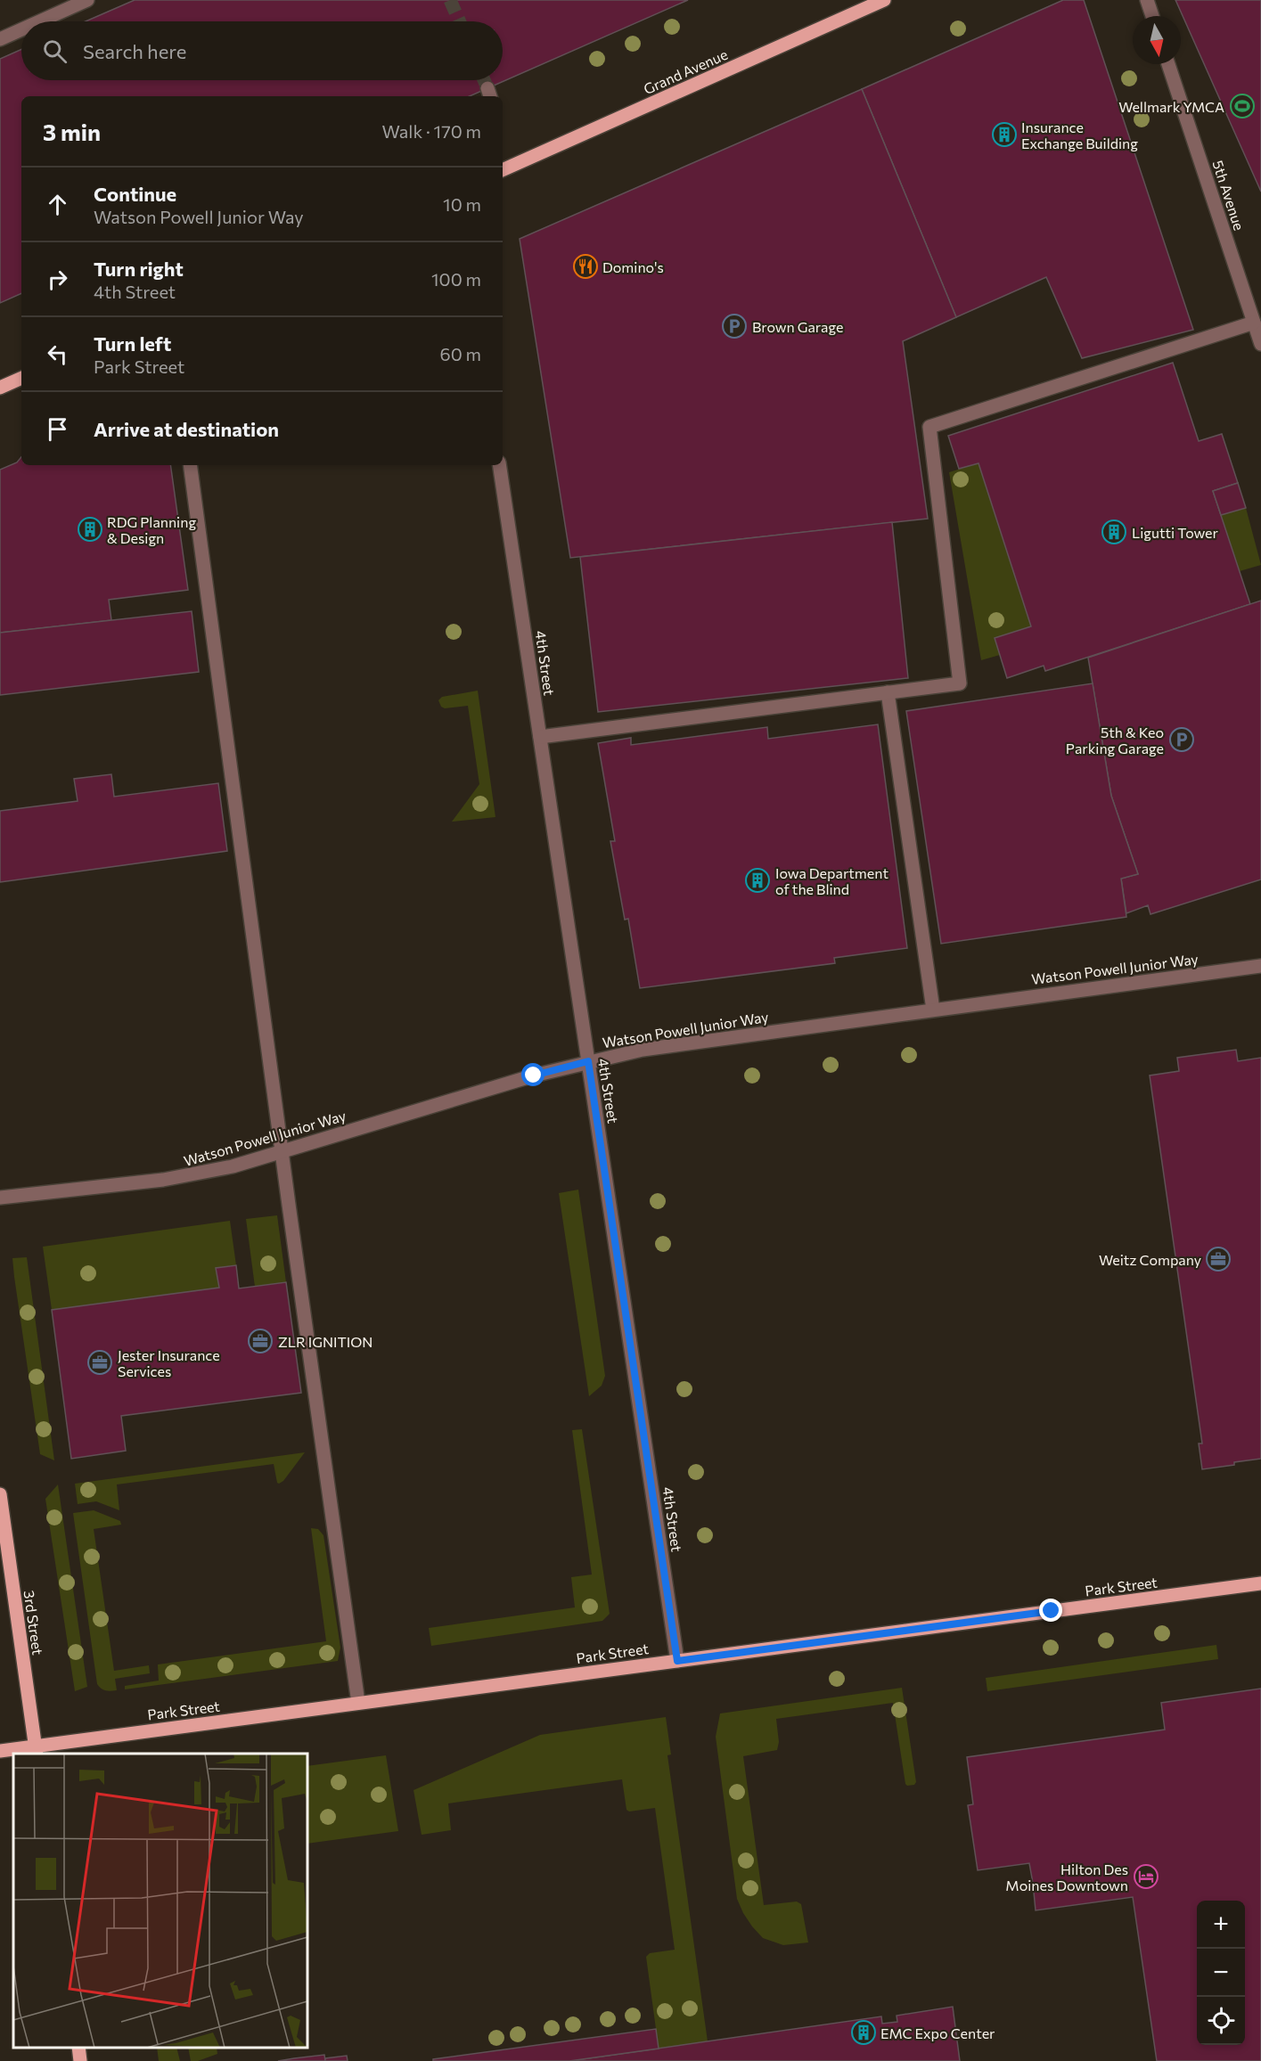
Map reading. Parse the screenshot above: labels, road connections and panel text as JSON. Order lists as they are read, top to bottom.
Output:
{
  "streets": {
    "main road": ["Grand Avenue", "Park Street", "3rd Street"],
    "street": ["5th Avenue", "4th Street", "Watson Powell Junior Way"]
  },
  "crossings": [
    ["4th Street", "Watson Powell Junior Way"],
    ["4th Street", "Park Street"],
    ["Park Street", "3rd Street"]
  ],
  "places": {
    "sports": ["Wellmark YMCA"],
    "building": [
      "Insurance Exchange Building",
      "RDG Planning & Design",
      "Ligutti Tower",
      "Iowa Department of the Blind",
      "EMC Expo Center"
    ],
    "restaurant": ["Domino's"],
    "parking": ["Brown Garage", "5th & Keo Parking Garage"],
    "office": ["Weitz Company", "ZLR IGNITION", "Jester Insurance Services"],
    "hotel": ["Hilton Des Moines Downtown"]
  },
  "north": "bottom",
  "page": {
    "search": "Search here",
    "heading": ["3 min", "Walk · 170 m"],
    "list": [
      ["Continue", "Watson Powell Junior Way", "10 m"],
      ["Turn right", "4th Street", "100 m"],
      ["Turn left", "Park Street", "60 m"],
      "Arrive at destination"
    ],
    "map_buttons": ["+", "−"]
  }
}
